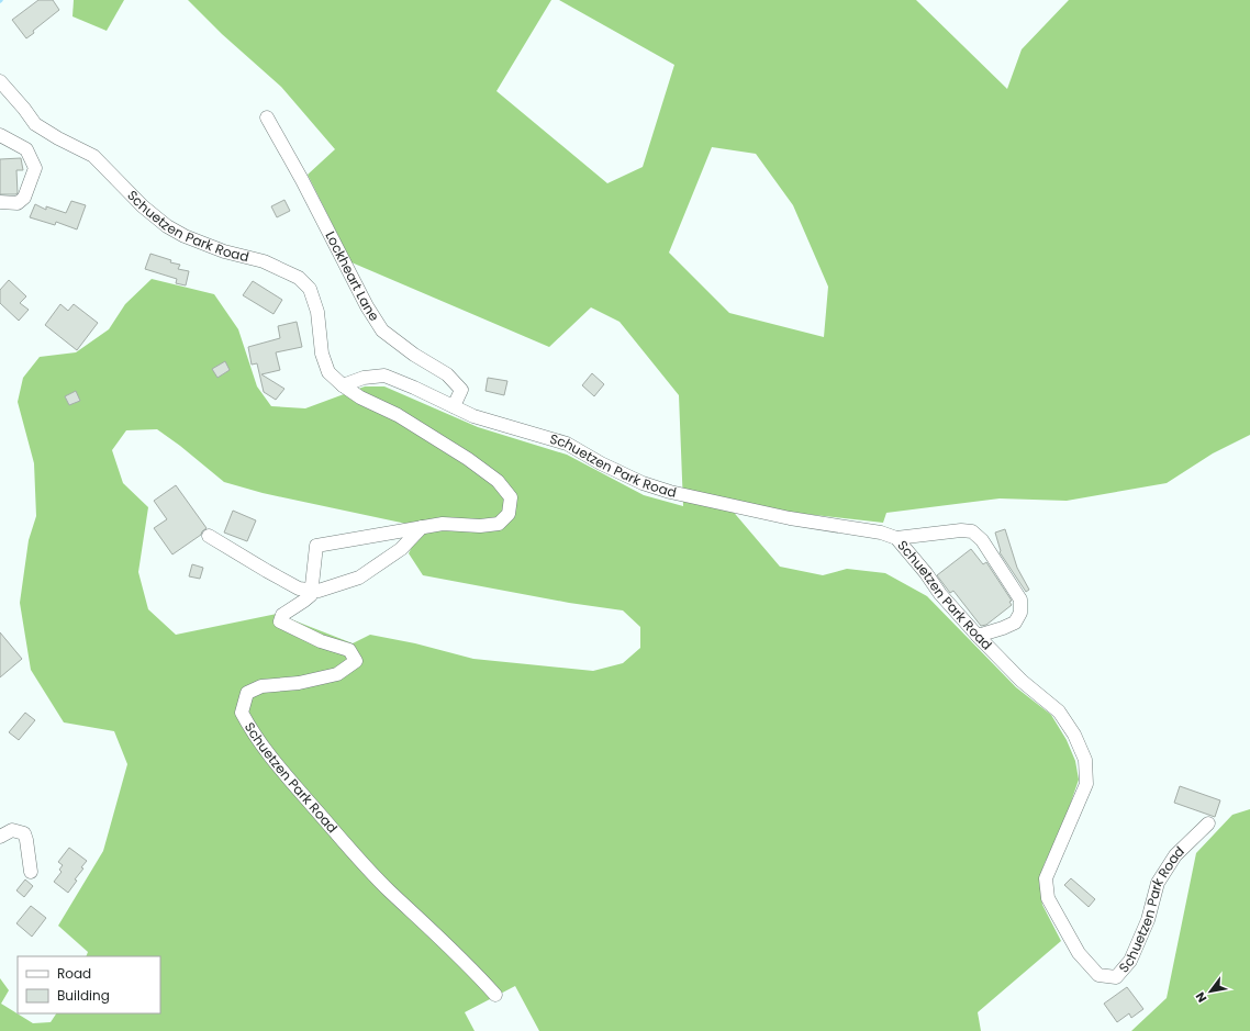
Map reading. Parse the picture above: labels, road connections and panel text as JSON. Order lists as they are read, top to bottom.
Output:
{
  "streets": {
    "street": ["Schuetzen Park Road", "Lockheart Lane"]
  },
  "crossings": [
    ["Schuetzen Park Road", "Lockheart Lane"]
  ],
  "legend": ["Road", "Building"],
  "north": "bottom left"
}
